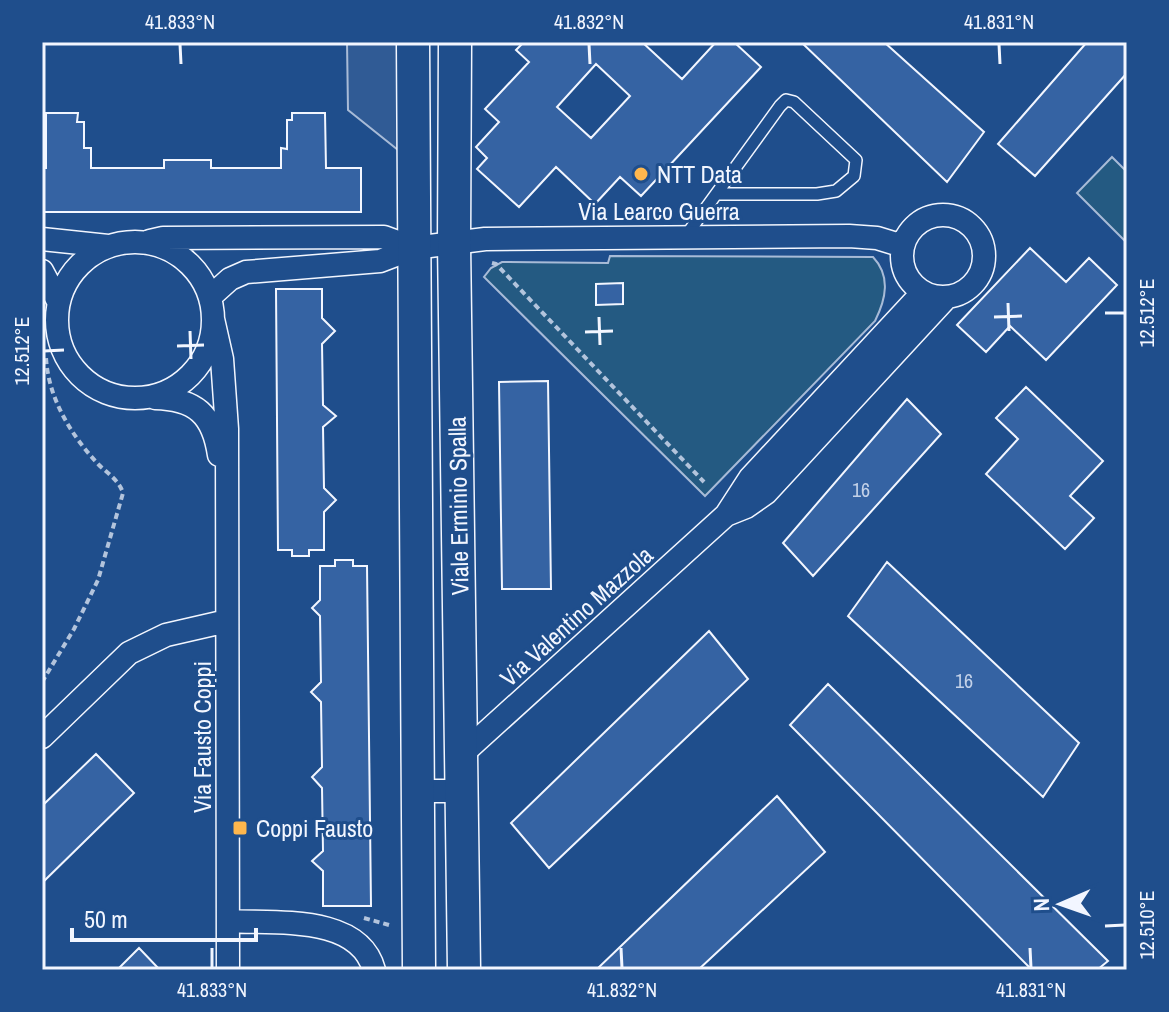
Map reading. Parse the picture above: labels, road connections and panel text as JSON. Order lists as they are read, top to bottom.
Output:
{
  "streets": {
    "main road": ["Viale Erminio Spalla"],
    "street": ["Via Learco Guerra", "Via Valentino Mazzola", "Via Fausto Coppi"]
  },
  "crossings": [
    ["Via Learco Guerra", "Viale Erminio Spalla"],
    ["Via Learco Guerra", "Via Valentino Mazzola"],
    ["Via Learco Guerra", "Via Fausto Coppi"],
    ["Viale Erminio Spalla", "Via Valentino Mazzola"]
  ],
  "places": {
    "other": ["NTT Data"],
    "transit": ["Coppi Fausto"]
  },
  "house_numbers": ["16", "16"],
  "scale_bar": "50 m",
  "north": "left",
  "coordinates": [
    "41.833°N",
    "41.832°N",
    "41.831°N",
    "12.512°E",
    "12.510°E"
  ]
}
